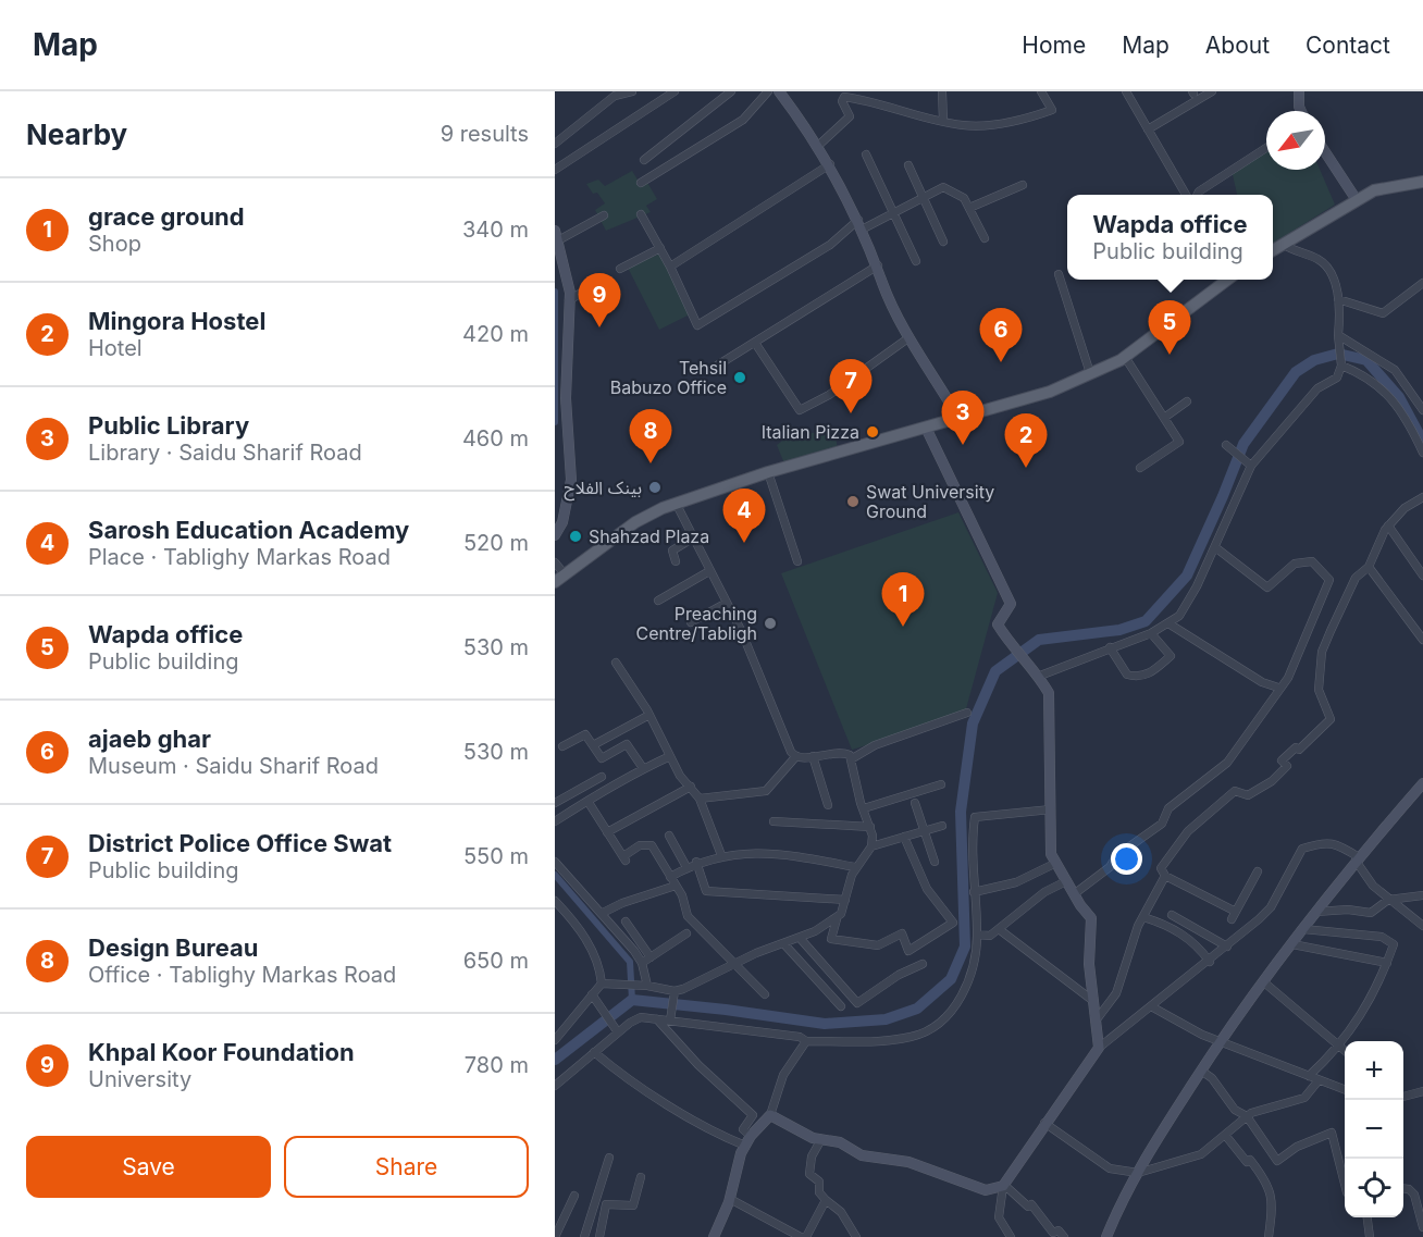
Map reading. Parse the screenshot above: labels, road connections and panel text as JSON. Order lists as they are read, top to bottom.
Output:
{
  "places": [
    "Tehsil Babuzo Office",
    "Italian Pizza",
    "بینک الفلاح",
    "Swat University Ground",
    "Shahzad Plaza",
    "Preaching Centre/Tabligh"
  ],
  "north": "bottom left",
  "page": {
    "header": "Map",
    "nav": [
      "Home",
      "Map",
      "About",
      "Contact"
    ],
    "heading": ["Nearby", "9 results"],
    "list": [
      {
        "mark": "1",
        "name": "grace ground",
        "note": "Shop",
        "value": "340 m"
      },
      {
        "mark": "2",
        "name": "Mingora Hostel",
        "note": "Hotel",
        "value": "420 m"
      },
      {
        "mark": "3",
        "name": "Public Library",
        "note": "Library · Saidu Sharif Road",
        "value": "460 m"
      },
      {
        "mark": "4",
        "name": "Sarosh Education Academy",
        "note": "Place · Tablighy Markas Road",
        "value": "520 m"
      },
      {
        "mark": "5",
        "name": "Wapda office",
        "note": "Public building",
        "value": "530 m"
      },
      {
        "mark": "6",
        "name": "ajaeb ghar",
        "note": "Museum · Saidu Sharif Road",
        "value": "530 m"
      },
      {
        "mark": "7",
        "name": "District Police Office Swat",
        "note": "Public building",
        "value": "550 m"
      },
      {
        "mark": "8",
        "name": "Design Bureau",
        "note": "Office · Tablighy Markas Road",
        "value": "650 m"
      },
      {
        "mark": "9",
        "name": "Khpal Koor Foundation",
        "note": "University",
        "value": "780 m"
      }
    ],
    "popup": ["Wapda office", "Public building"],
    "pins": [
      "9",
      "5",
      "6",
      "7",
      "3",
      "8",
      "2",
      "4",
      "1"
    ],
    "map_buttons": ["+", "−"],
    "buttons": ["Save", "Share"]
  }
}
